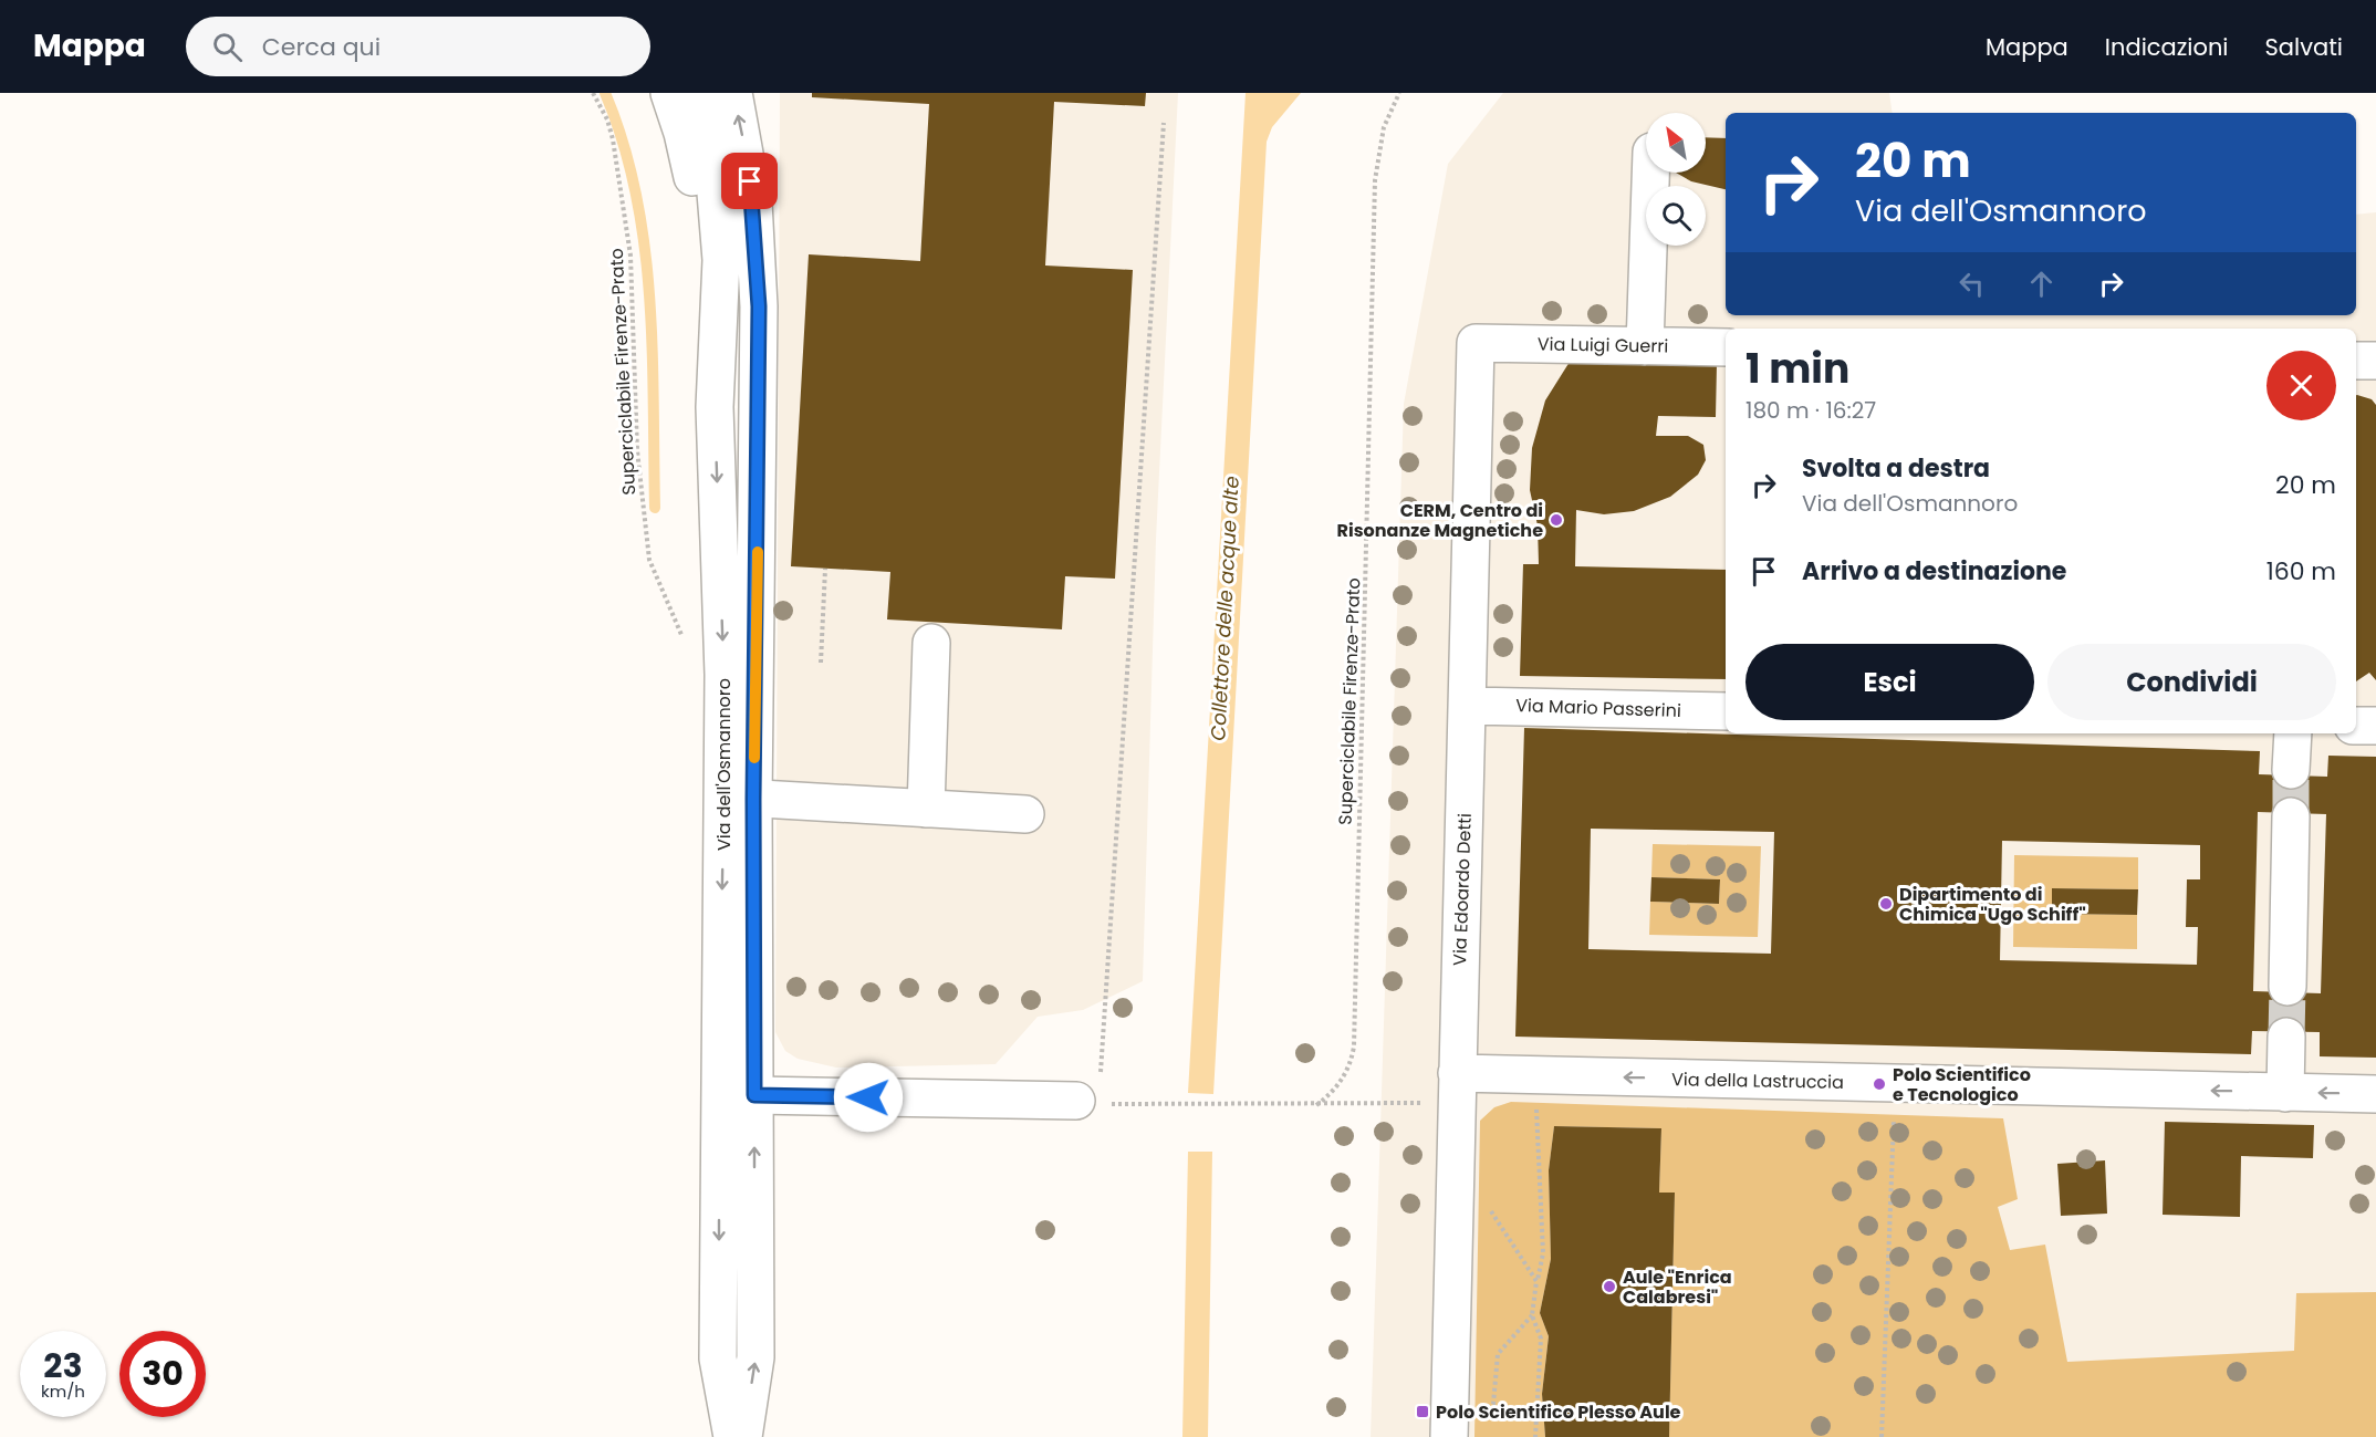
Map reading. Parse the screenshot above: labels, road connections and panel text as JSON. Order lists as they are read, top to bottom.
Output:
{
  "streets": {
    "street": [
      "Via Luigi Guerri",
      "Via Mario Passerini",
      "Via dell'Osmannoro",
      "Via Edoardo Detti",
      "Via della Lastruccia"
    ],
    "path": ["Superciclabile Firenze-Prato"]
  },
  "crossings": [
    ["Via Luigi Guerri", "Via Edoardo Detti"],
    ["Via Mario Passerini", "Via Edoardo Detti"],
    ["Via Edoardo Detti", "Via della Lastruccia"]
  ],
  "one_way": ["Via della Lastruccia"],
  "water": ["Collettore delle acque alte"],
  "places": {
    "other": [
      "CERM, Centro di Risonanze Magnetiche",
      "Dipartimento di Chimica \"Ugo Schiff\"",
      "Polo Scientifico e Tecnologico",
      "Aule \"Enrica Calabresi\""
    ],
    "transit": ["Polo Scientifico Plesso Aule"]
  },
  "north": "top left",
  "page": {
    "header": "Mappa",
    "search": "Cerca qui",
    "nav": ["Mappa", "Indicazioni", "Salvati"],
    "turn": ["20 m", "Via dell'Osmannoro"],
    "heading": ["1 min", "180 m · 16:27"],
    "list": [
      {
        "name": "Svolta a destra",
        "note": "Via dell'Osmannoro",
        "value": "20 m"
      },
      {
        "name": "Arrivo a destinazione",
        "value": "160 m"
      }
    ],
    "buttons": ["Esci", "Condividi"],
    "speed": "23 km/h",
    "limit": "30"
  }
}
